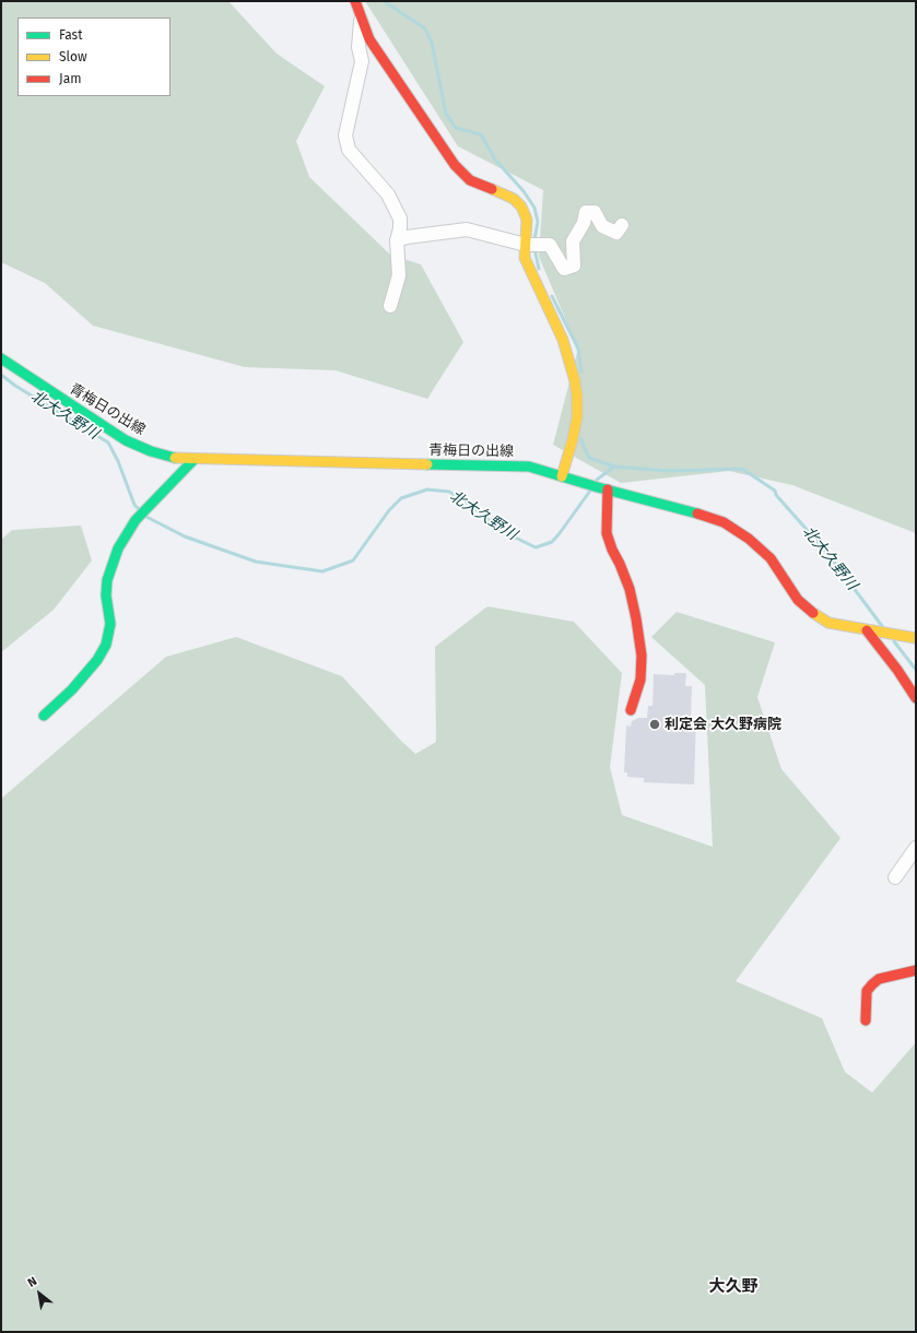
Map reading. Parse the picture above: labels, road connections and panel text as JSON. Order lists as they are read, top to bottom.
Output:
{
  "streets": {
    "street": ["青梅日の出線"]
  },
  "districts": ["大久野"],
  "water": ["北大久野川"],
  "places": ["利定会 大久野病院"],
  "legend": ["Fast", "Slow", "Jam"],
  "north": "top left"
}
